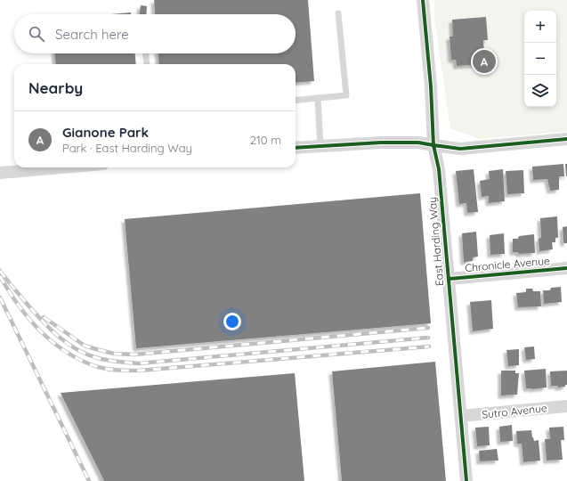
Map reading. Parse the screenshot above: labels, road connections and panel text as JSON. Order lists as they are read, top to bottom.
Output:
{
  "streets": {
    "street": ["East Harding Way", "Chronicle Avenue", "Sutro Avenue"]
  },
  "crossings": [
    ["East Harding Way", "Chronicle Avenue"],
    ["East Harding Way", "Sutro Avenue"]
  ],
  "page": {
    "map_buttons": ["+", "−"],
    "search": "Search here",
    "pins": "A",
    "heading": "Nearby",
    "list": [
      {
        "mark": "A",
        "name": "Gianone Park",
        "note": "Park · East Harding Way",
        "value": "210 m"
      }
    ]
  }
}
